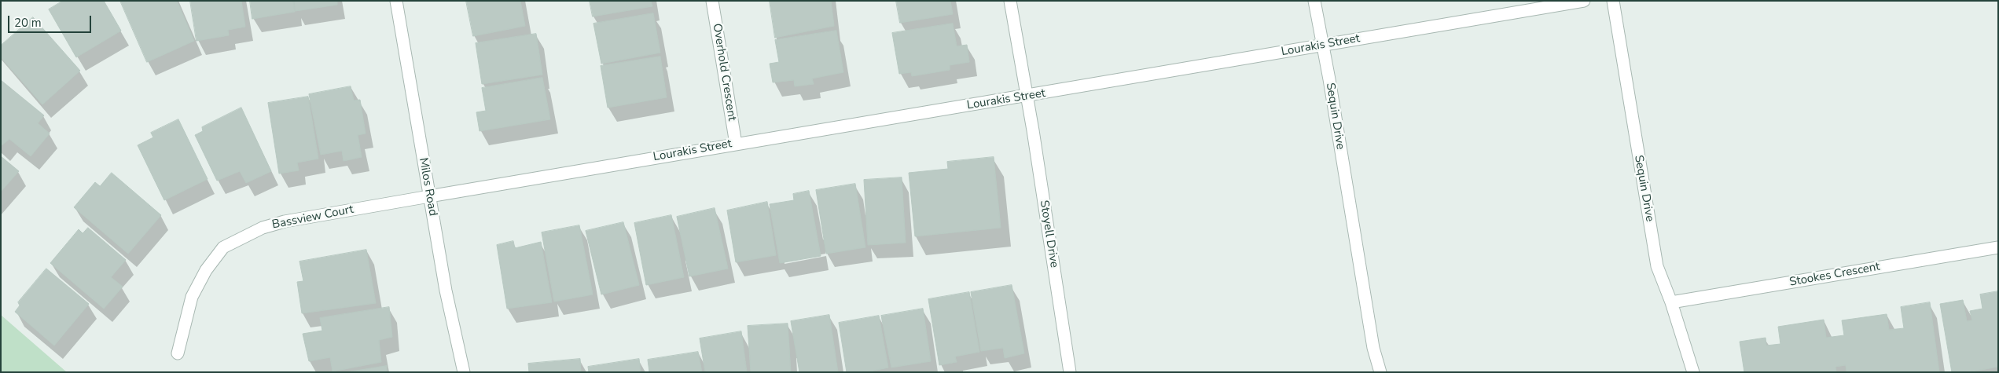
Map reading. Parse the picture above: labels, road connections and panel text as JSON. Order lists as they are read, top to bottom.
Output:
{
  "streets": {
    "street": [
      "Lourakis Street",
      "Overhold Crescent",
      "Sequin Drive",
      "Milos Road",
      "Bassview Court",
      "Stoyell Drive",
      "Stookes Crescent"
    ]
  },
  "crossings": [
    ["Lourakis Street", "Overhold Crescent"],
    ["Lourakis Street", "Sequin Drive"],
    ["Lourakis Street", "Milos Road"],
    ["Lourakis Street", "Bassview Court"],
    ["Lourakis Street", "Stoyell Drive"],
    ["Sequin Drive", "Stookes Crescent"],
    ["Milos Road", "Bassview Court"]
  ],
  "scale_bar": "20 m"
}
